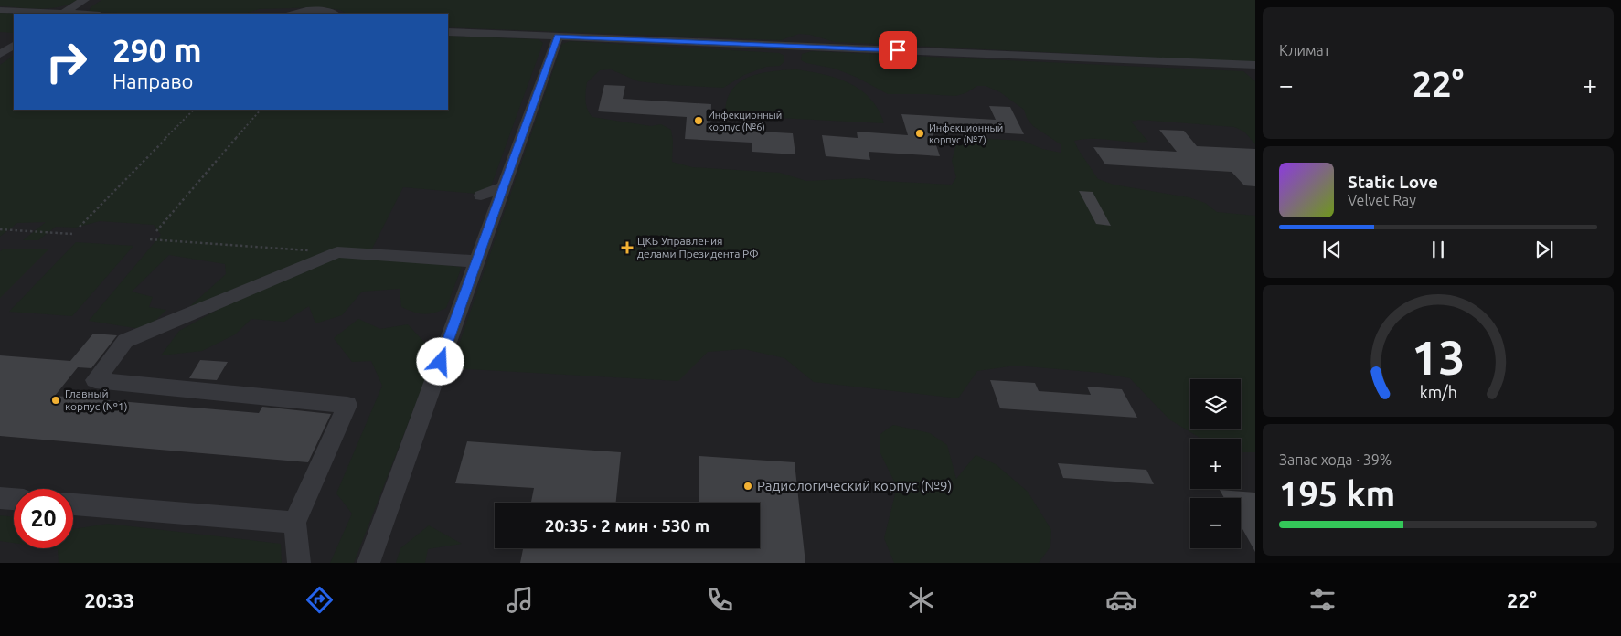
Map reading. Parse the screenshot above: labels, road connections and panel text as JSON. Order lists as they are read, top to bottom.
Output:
{
  "places": {
    "other": [
      "Инфекционный корпус (№6)",
      "Инфекционный корпус (№7)",
      "Главный корпус (№1)",
      "Радиологический корпус (№9)"
    ],
    "health": ["ЦКБ Управления делами Президента РФ"]
  },
  "page": {
    "tile": [
      "Климат",
      ["Запас хода · 39%", "195 km"]
    ],
    "turn": ["290 m", "Направо"],
    "heat": ["−", "22°", "+"],
    "song": ["Static Love", "Velvet Ray"],
    "map_buttons": ["+", "−"],
    "limit": "20",
    "trip": "20:35 · 2 мин · 530 m",
    "tabs": ["20:33", "22°"],
    "gauge": ["13", "km/h"]
  }
}
